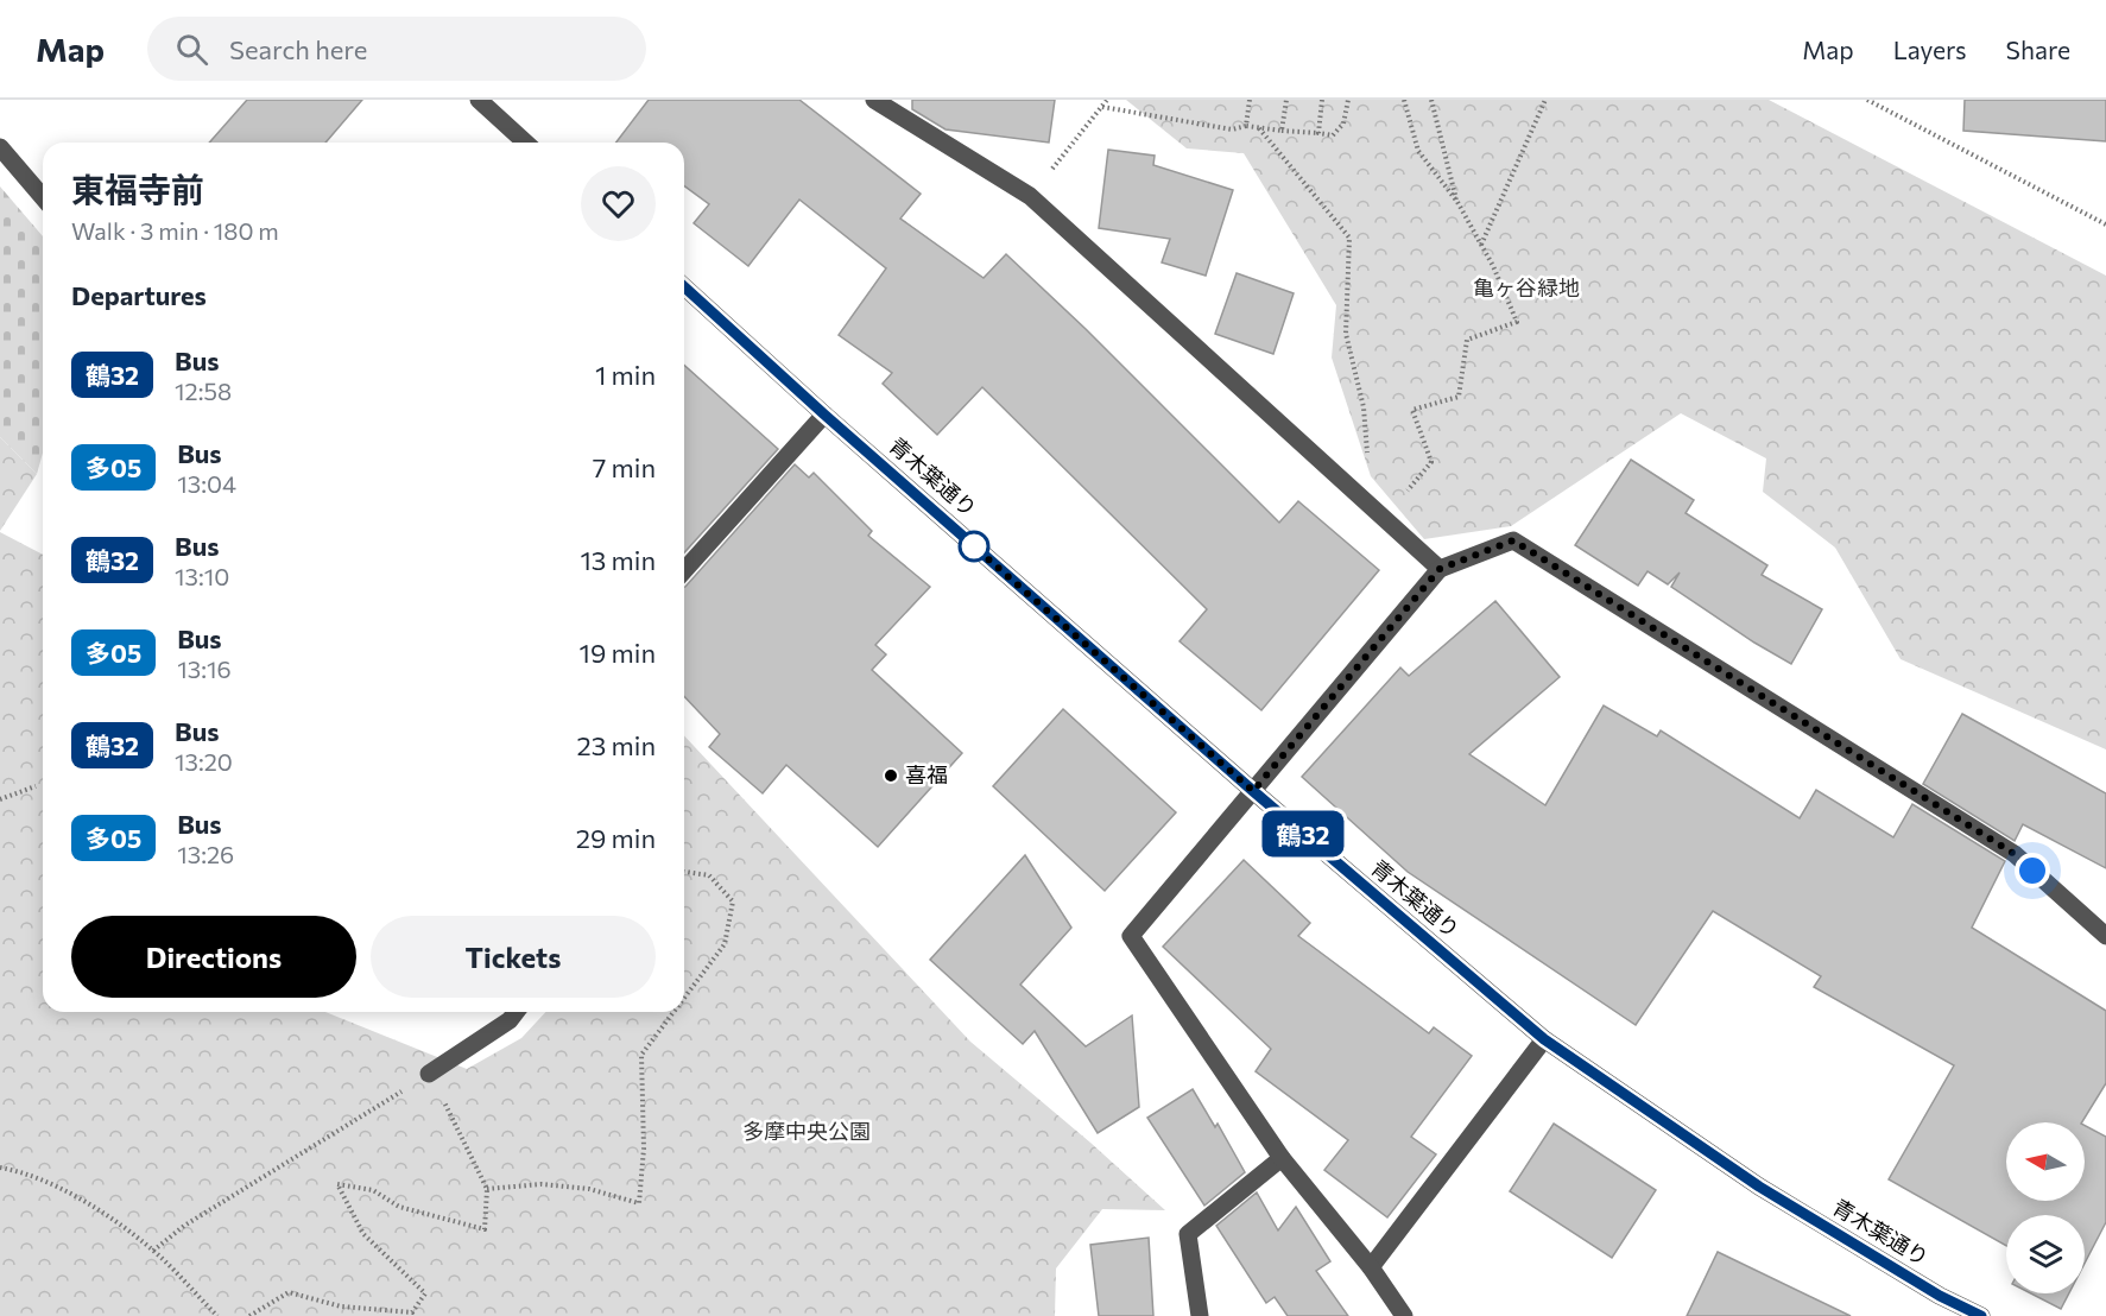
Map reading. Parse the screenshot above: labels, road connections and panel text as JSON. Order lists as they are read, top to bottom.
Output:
{
  "streets": {
    "street": ["青木葉通り"]
  },
  "parks": ["亀ヶ谷緑地", "多摩中央公園"],
  "places": ["喜福"],
  "lines": ["bus line 鶴32"],
  "north": "left",
  "page": {
    "header": "Map",
    "search": "Search here",
    "nav": ["Map", "Layers", "Share"],
    "on_map": "鶴32",
    "heading": [
      ["東福寺前", "Walk · 3 min · 180 m"],
      "Departures"
    ],
    "list": [
      {
        "mark": "鶴32",
        "name": "Bus",
        "note": "12:58",
        "value": "1 min"
      },
      {
        "mark": "多05",
        "name": "Bus",
        "note": "13:04",
        "value": "7 min"
      },
      {
        "mark": "鶴32",
        "name": "Bus",
        "note": "13:10",
        "value": "13 min"
      },
      {
        "mark": "多05",
        "name": "Bus",
        "note": "13:16",
        "value": "19 min"
      },
      {
        "mark": "鶴32",
        "name": "Bus",
        "note": "13:20",
        "value": "23 min"
      },
      {
        "mark": "多05",
        "name": "Bus",
        "note": "13:26",
        "value": "29 min"
      }
    ],
    "buttons": ["Directions", "Tickets"]
  }
}
